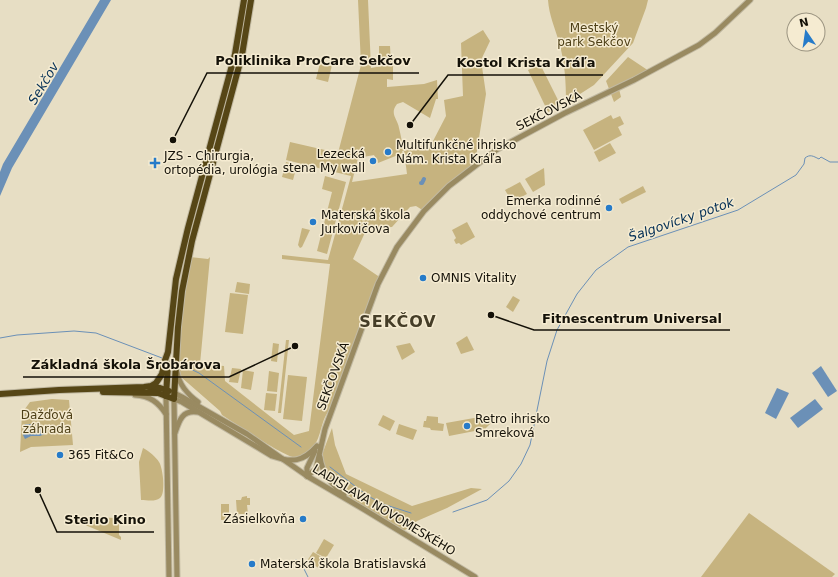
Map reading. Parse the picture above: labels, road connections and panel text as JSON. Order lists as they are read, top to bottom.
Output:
{
  "streets": {
    "street": ["SEKČOVSKÁ", "LADISLAVA NOVOMESKÉHO"]
  },
  "crossings": [
    ["SEKČOVSKÁ", "LADISLAVA NOVOMESKÉHO"]
  ],
  "districts": ["SEKČOV"],
  "water": ["Sekčov", "Šalgovícky potok"],
  "parks": ["Mestský park Sekčov", "Dažďová záhrada"],
  "places": {
    "other": [
      "Kostol Krista Kráľa",
      "Poliklinika ProCare Sekčov",
      "Multifunkčné ihrisko Nám. Krista Kráľa",
      "Lezecká stena My wall",
      "Emerka rodinné oddychové centrum",
      "Materská škola Jurkovičova",
      "OMNIS Vitality",
      "Fitnescentrum Universal",
      "Základná škola Šrobárova",
      "Retro ihrisko Smreková",
      "365 Fit&Co",
      "Sterio Kino",
      "Zásielkovňa",
      "Materská škola Bratislavská"
    ],
    "health": ["JZS - Chirurgia, ortopédia, urológia"]
  },
  "north": "top"
}
